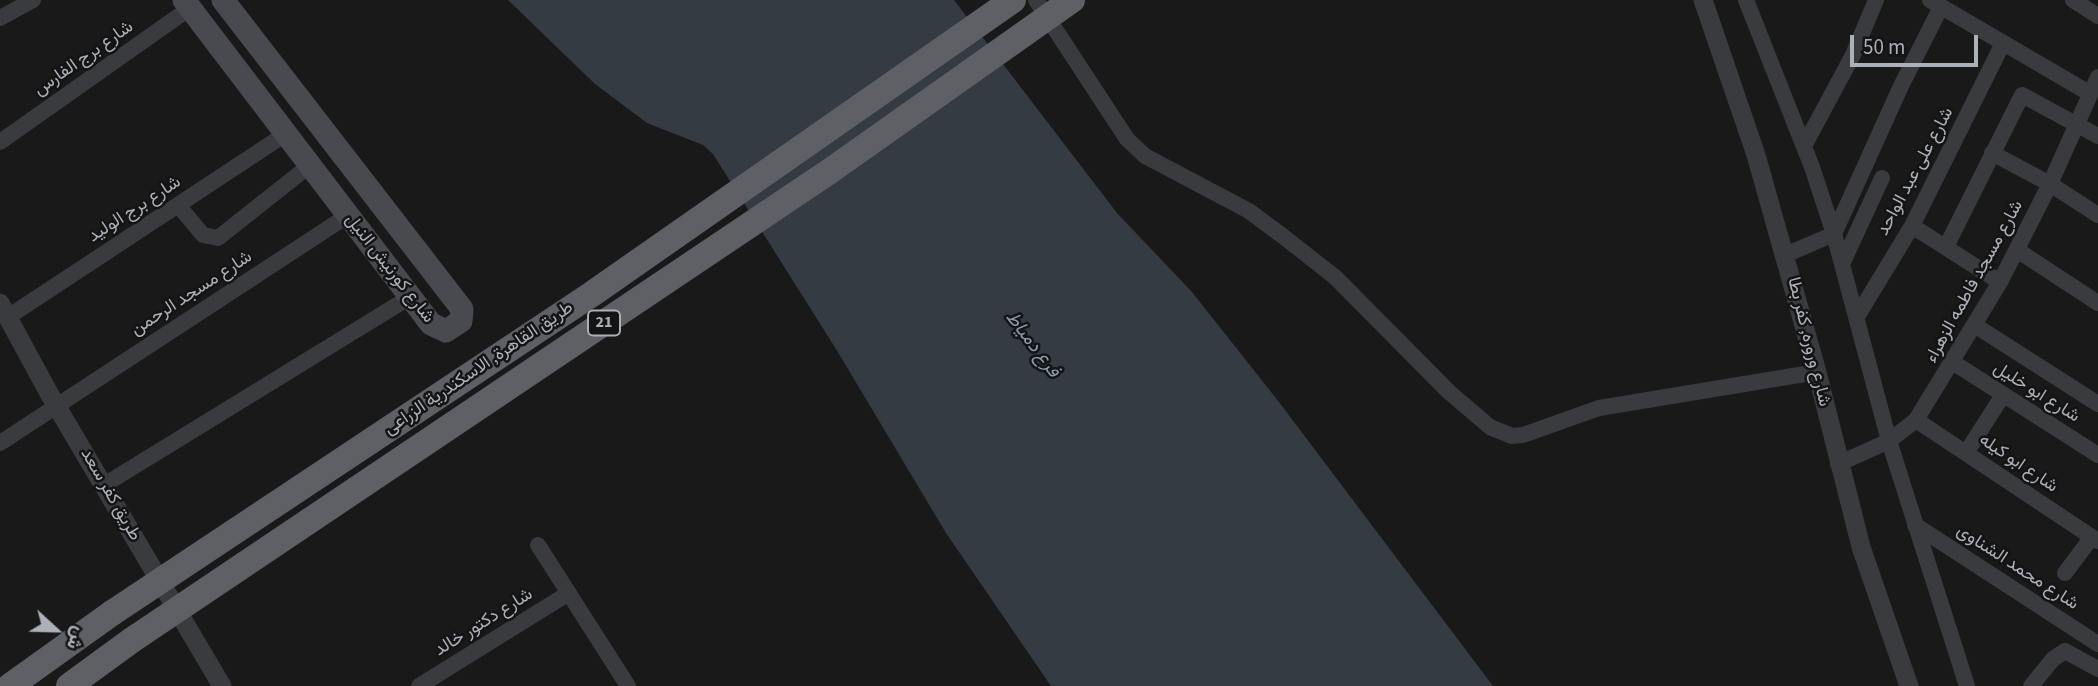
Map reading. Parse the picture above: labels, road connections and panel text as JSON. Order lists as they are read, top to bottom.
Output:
{
  "streets": {
    "highway": ["21", "طريق القاهرة, الاسكندرية الزراعى"],
    "main road": ["شارع كورنيش النيل"],
    "street": [
      "شارع برج الفارس",
      "شارع على عبد الواحد",
      "شارع برج الوليد",
      "شارع مسجد فاطمه الزهراء",
      "شارع مسجد الرحمن",
      "شارع وروره, كفر بطا",
      "شارع ابو خليل",
      "شارع ابو كيله",
      "طريق كفر سعد",
      "شارع محمد الشناوى",
      "شارع دكتور خالد"
    ]
  },
  "crossings": [
    ["شارع برج الفارس", "شارع كورنيش النيل"],
    ["شارع برج الوليد", "شارع كورنيش النيل"],
    ["شارع برج الوليد", "طريق كفر سعد"],
    ["شارع كورنيش النيل", "شارع مسجد الرحمن"],
    ["شارع مسجد فاطمه الزهراء", "شارع وروره, كفر بطا"],
    ["شارع مسجد فاطمه الزهراء", "شارع ابو خليل"],
    ["شارع مسجد فاطمه الزهراء", "شارع ابو كيله"],
    ["شارع مسجد الرحمن", "طريق كفر سعد"]
  ],
  "water": ["فرع دمياط"],
  "scale_bar": "50 m",
  "north": "right"
}
